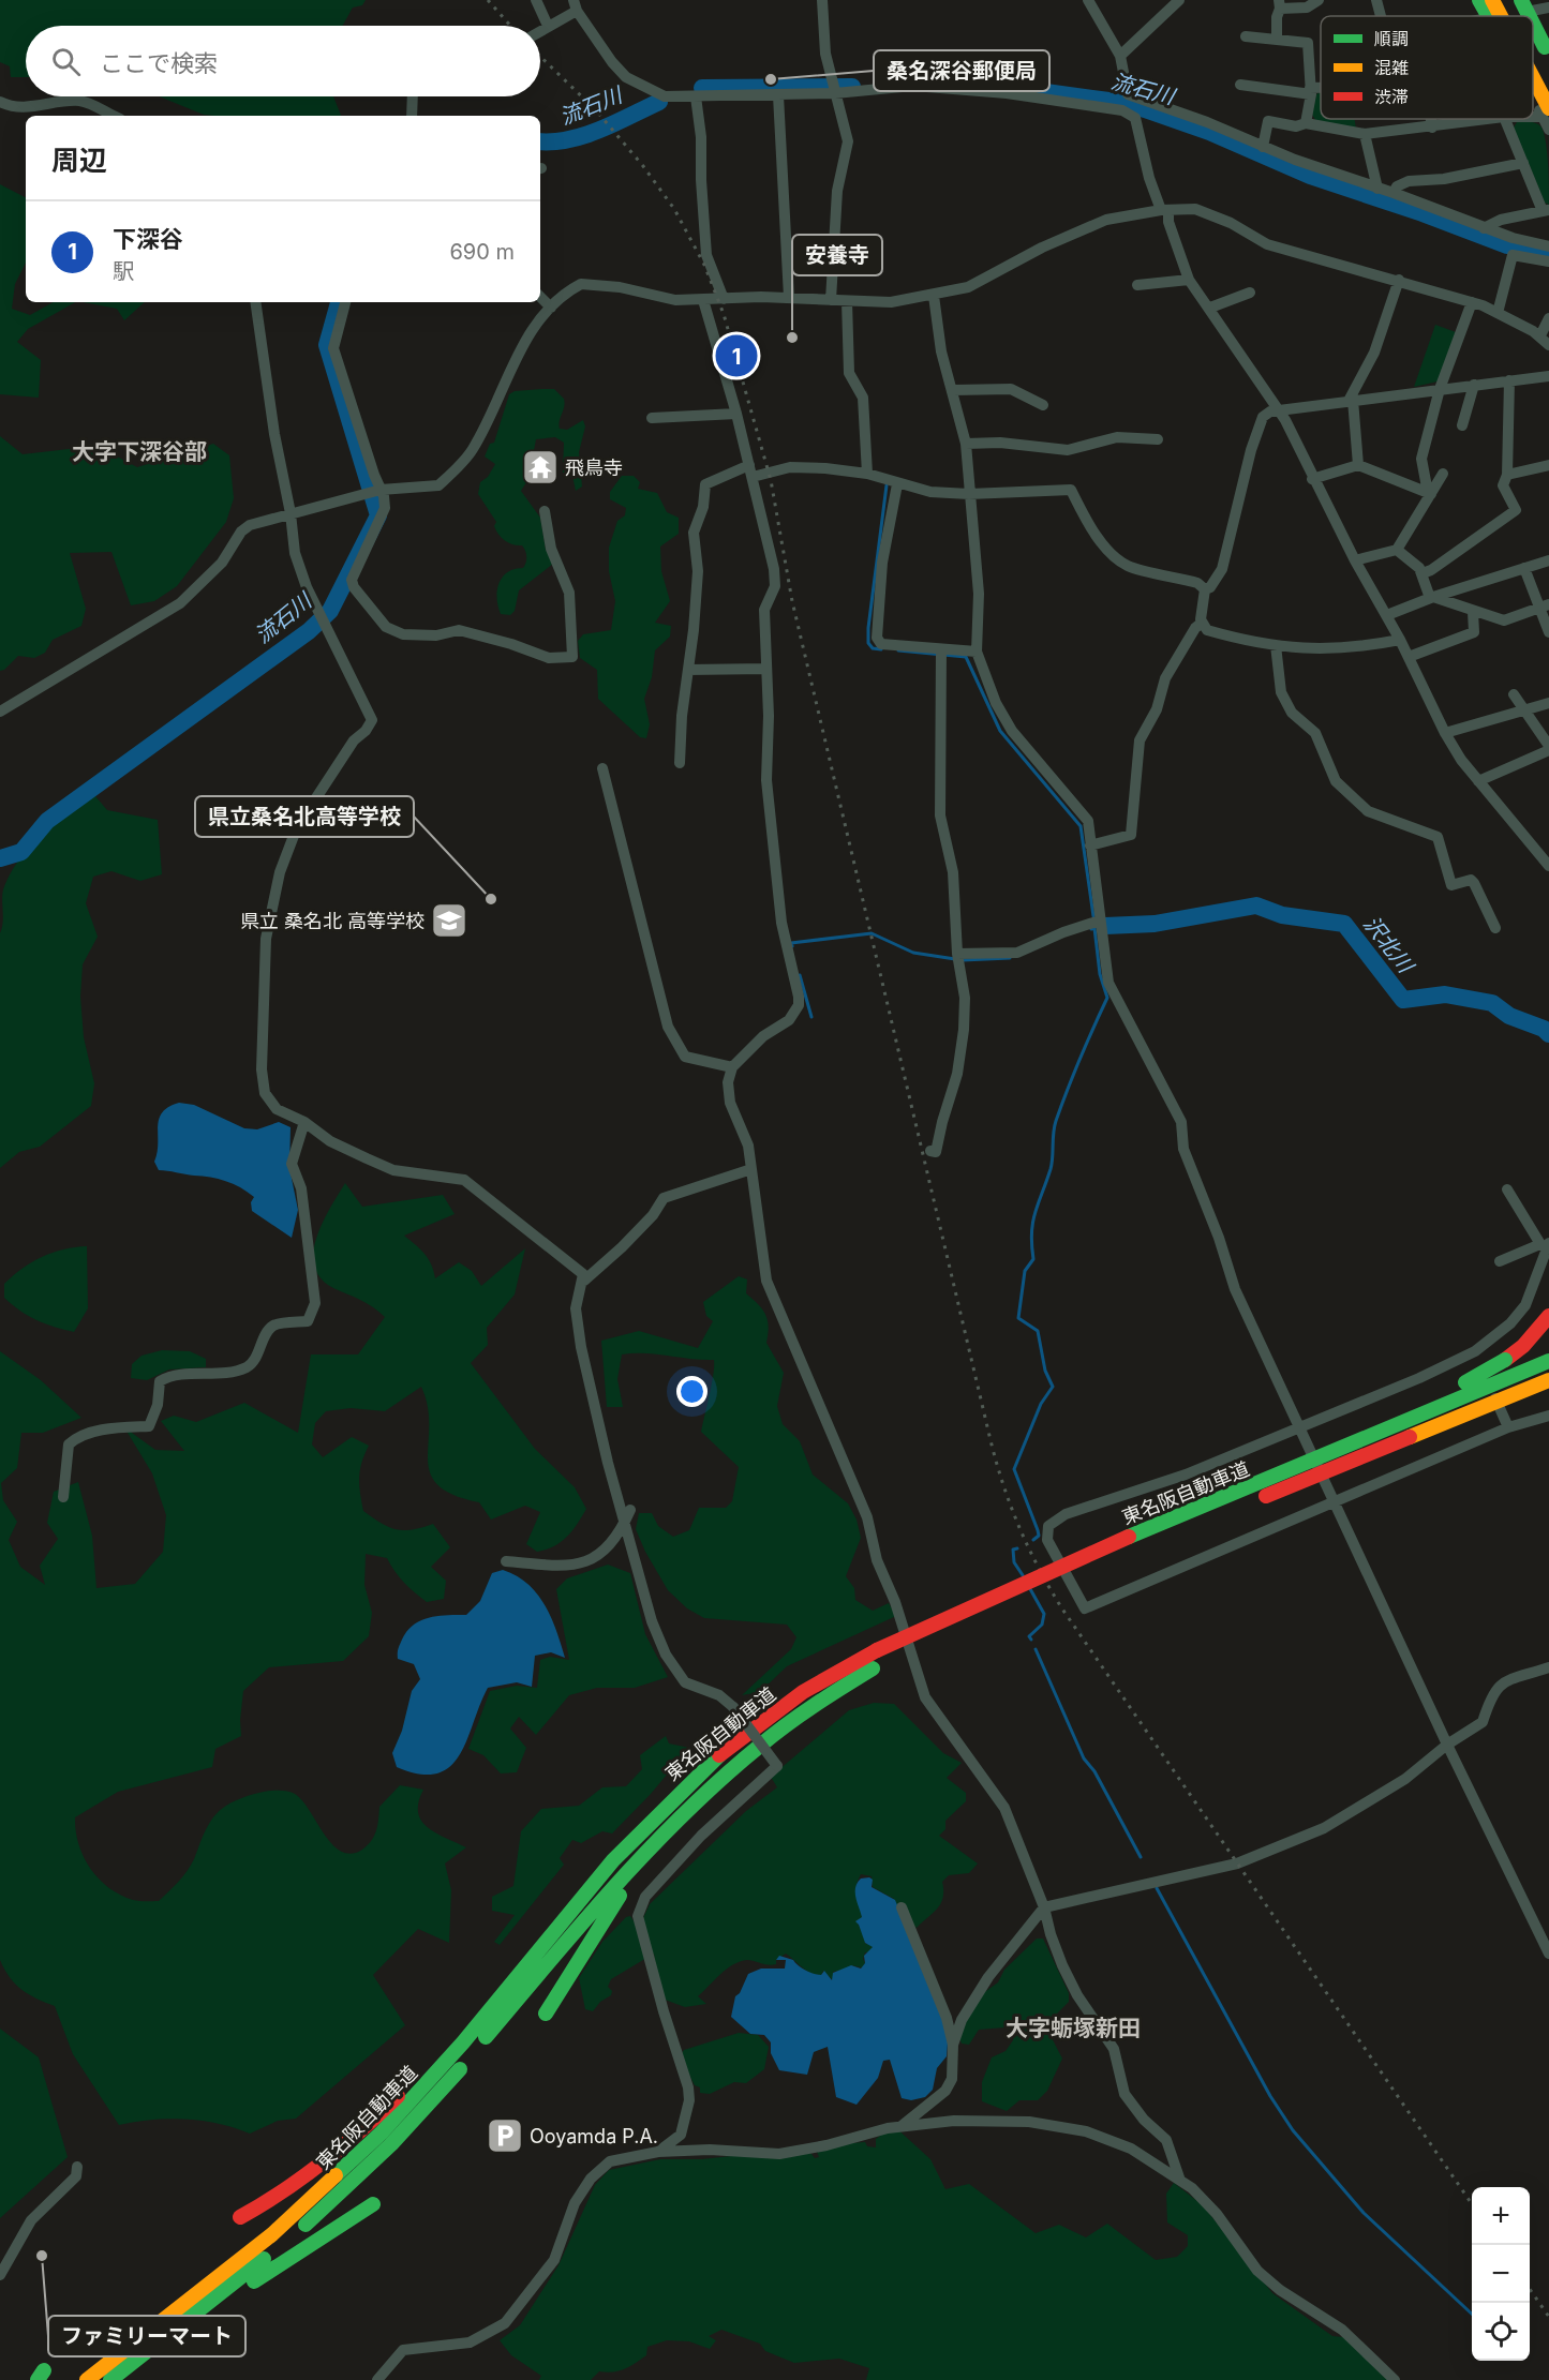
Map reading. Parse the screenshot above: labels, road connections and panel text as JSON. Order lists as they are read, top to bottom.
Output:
{
  "streets": {
    "main road": ["東名阪自動車道"]
  },
  "districts": ["大字下深谷部", "大字蛎塚新田"],
  "water": ["流石川", "沢北川"],
  "places": {
    "other": [
      "桑名深谷郵便局",
      "安養寺",
      "県立桑名北高等学校",
      "ファミリーマート"
    ],
    "temple": ["飛鳥寺"],
    "school or university": ["県立 桑名北 高等学校"],
    "parking": ["Ooyamda P.A."]
  },
  "legend": ["順調", "混雑", "渋滞"],
  "page": {
    "search": "ここで検索",
    "heading": "周辺",
    "list": [
      {
        "mark": "1",
        "name": "下深谷",
        "note": "駅",
        "value": "690 m"
      }
    ],
    "pins": "1",
    "map_buttons": ["+", "−"]
  }
}
